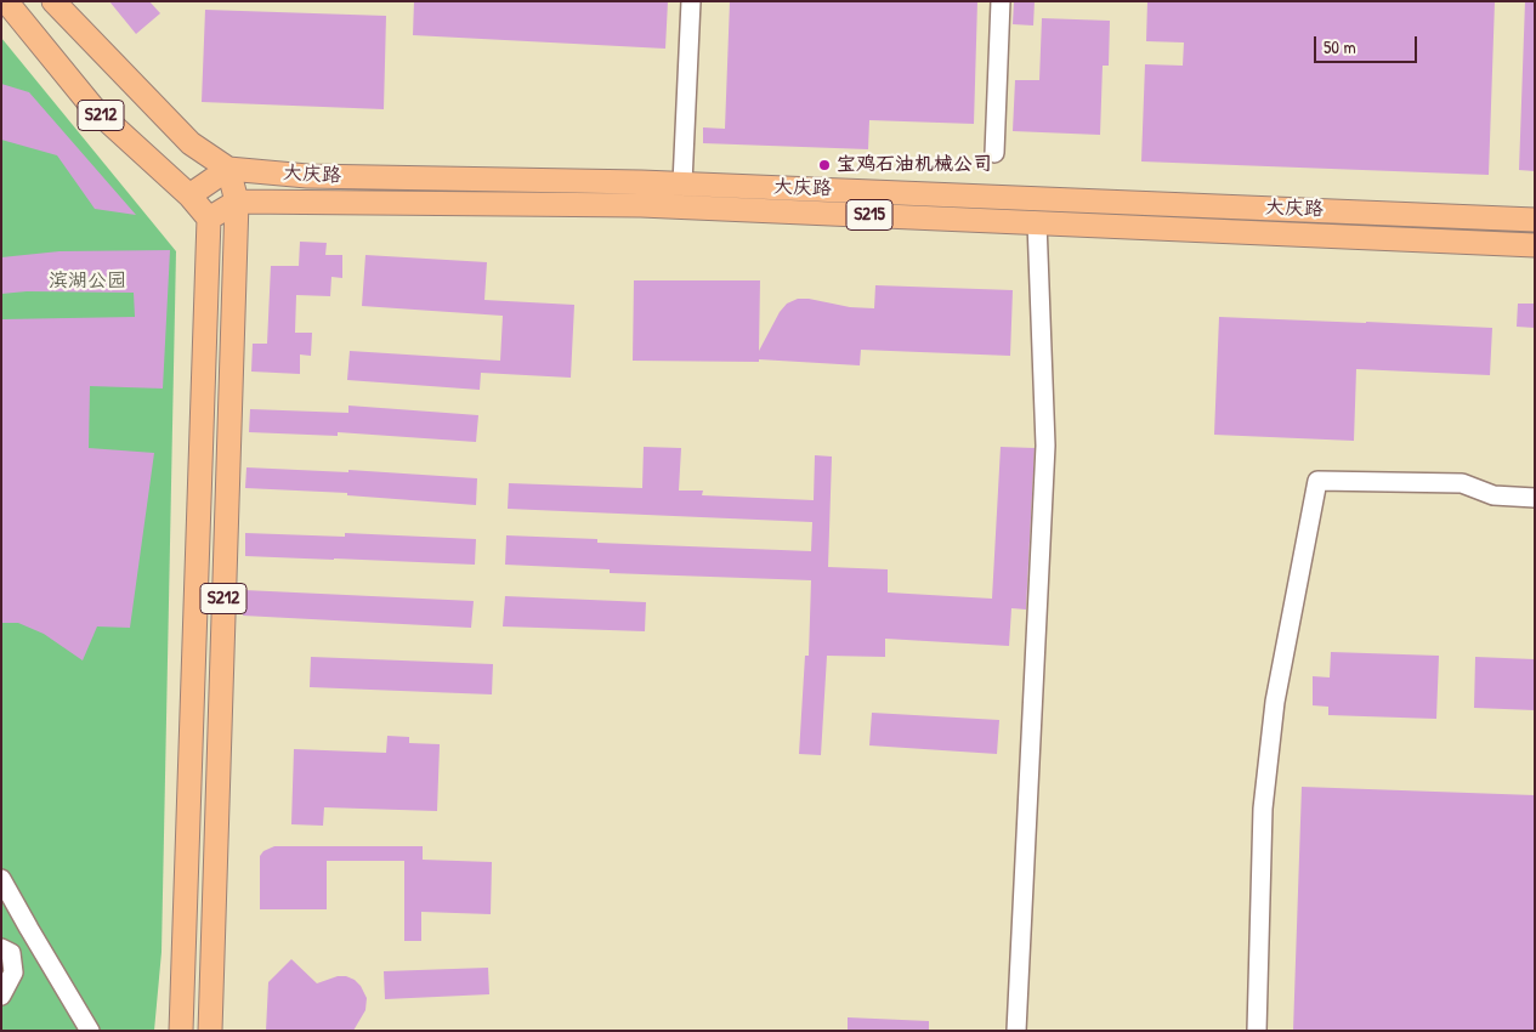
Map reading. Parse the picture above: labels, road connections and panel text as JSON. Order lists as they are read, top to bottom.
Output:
{
  "streets": {
    "main road": ["S212", "大庆路", "S215"]
  },
  "crossings": [
    ["S212", "大庆路"]
  ],
  "parks": ["滨湖公园"],
  "places": ["宝鸡石油机械公司"],
  "scale_bar": "50 m"
}
